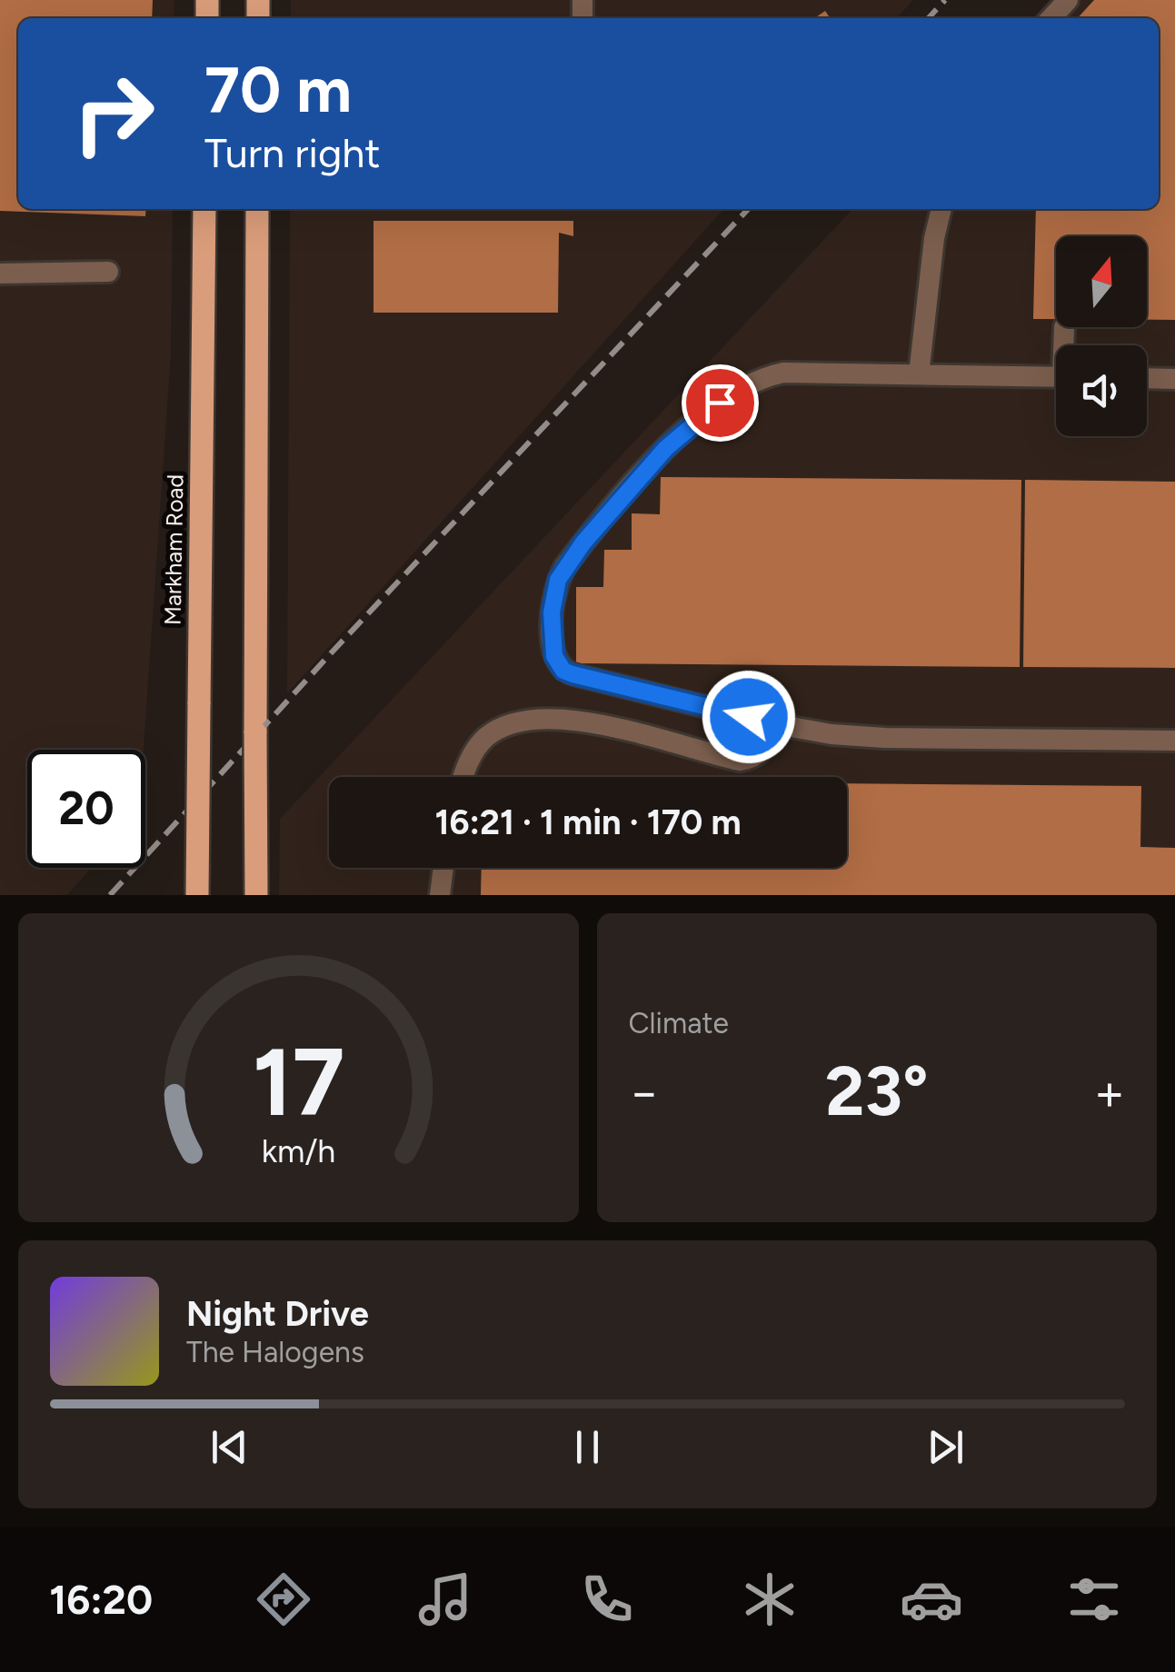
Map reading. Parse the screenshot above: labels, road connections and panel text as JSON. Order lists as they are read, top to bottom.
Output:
{
  "streets": {
    "main road": ["Markham Road"]
  },
  "north": "top",
  "page": {
    "turn": ["70 m", "Turn right"],
    "limit": "20",
    "trip": "16:21 · 1 min · 170 m",
    "tile": "Climate",
    "heat": ["−", "23°", "+"],
    "song": ["Night Drive", "The Halogens"],
    "tabs": "16:20",
    "gauge": ["17", "km/h"]
  }
}
